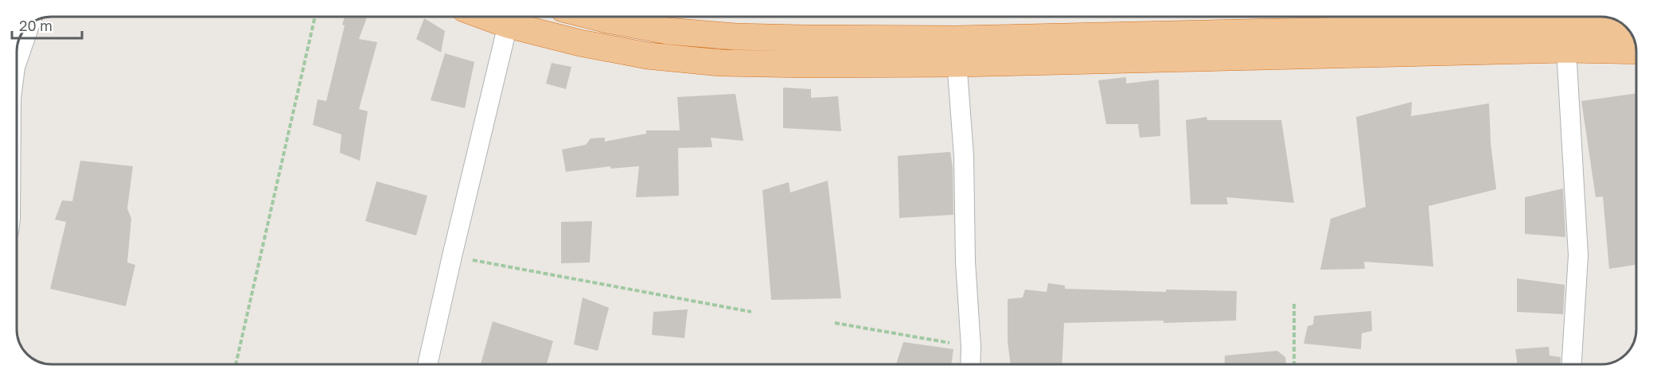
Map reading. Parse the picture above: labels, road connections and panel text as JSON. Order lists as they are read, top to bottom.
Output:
{
  "scale_bar": "20 m"
}
